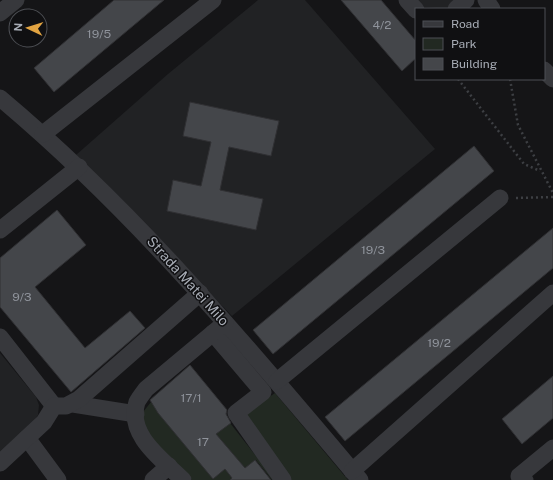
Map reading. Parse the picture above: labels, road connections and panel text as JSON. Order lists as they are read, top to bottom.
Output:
{
  "streets": {
    "street": ["Strada Matei Milo"]
  },
  "house_numbers": [
    "4/2",
    "19/5",
    "19/3",
    "9/3",
    "19/2",
    "17/1",
    "17"
  ],
  "legend": ["Road", "Park", "Building"],
  "north": "left"
}
